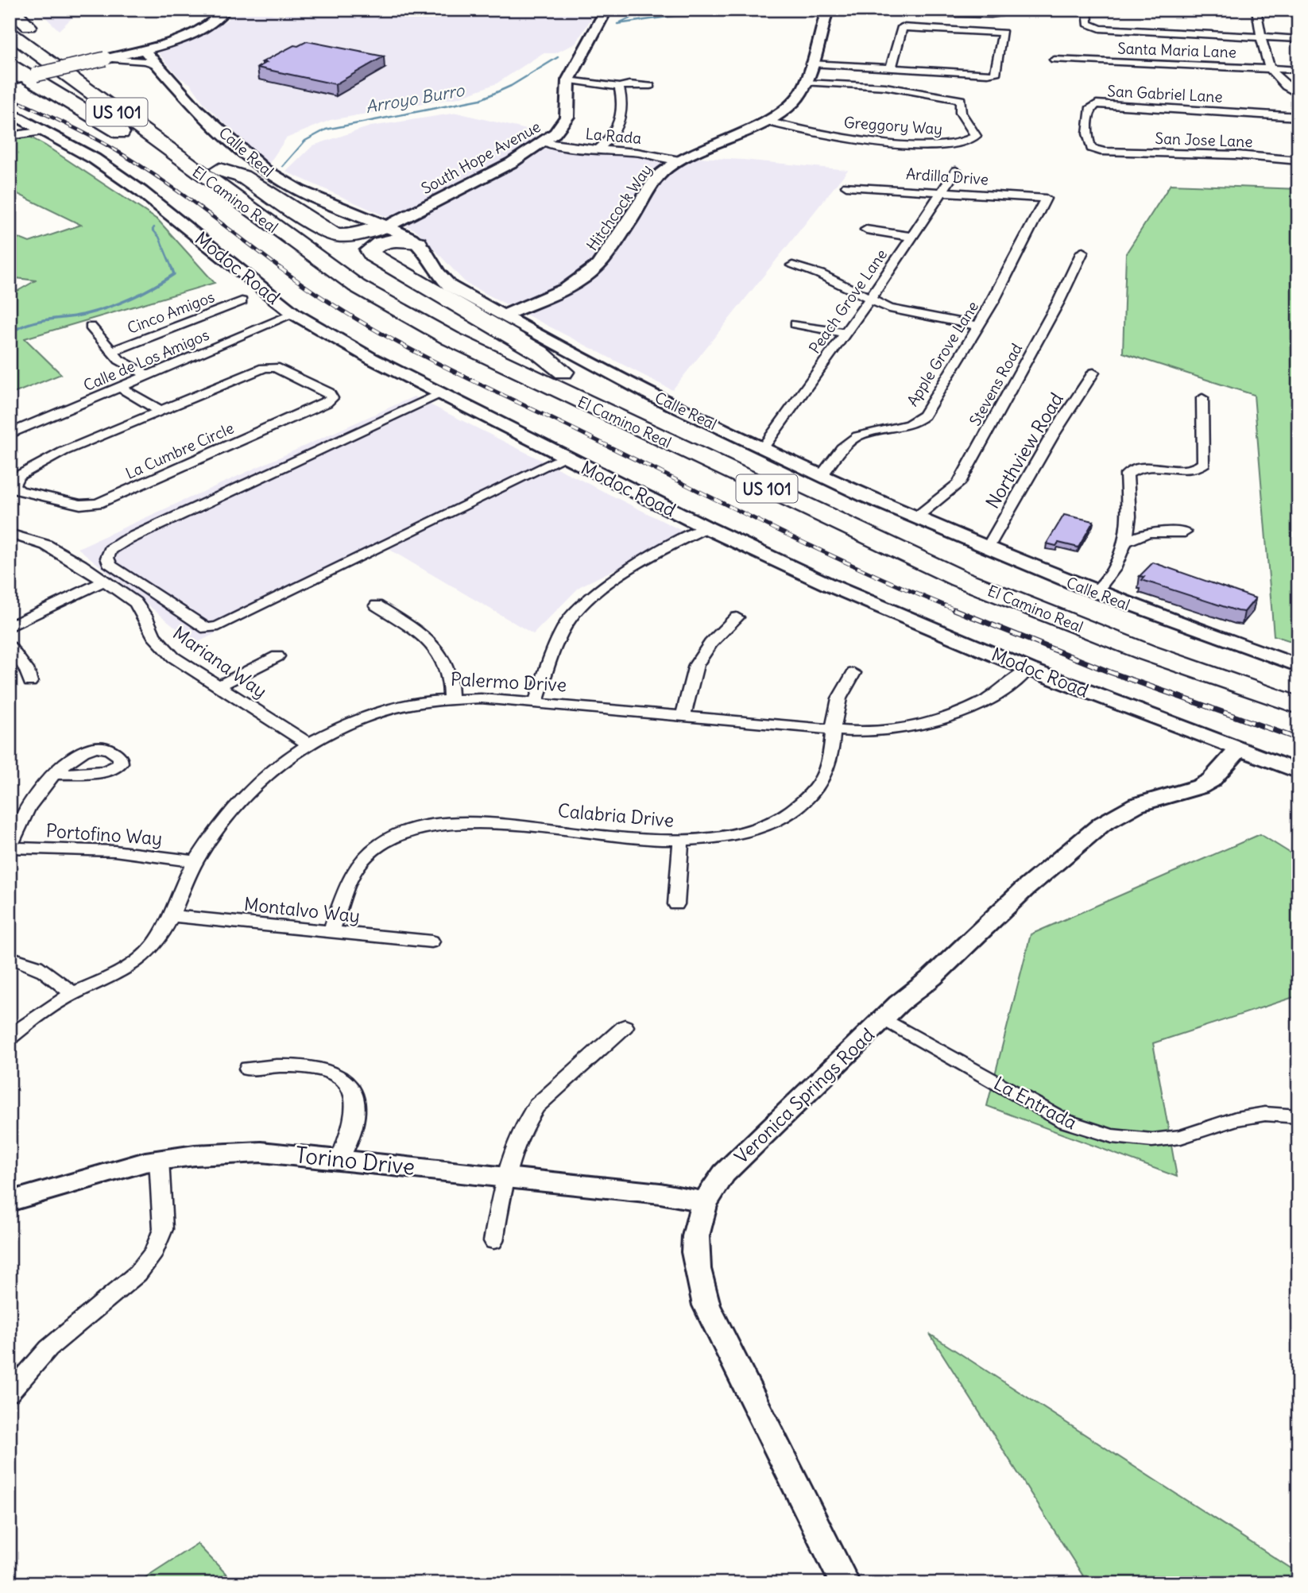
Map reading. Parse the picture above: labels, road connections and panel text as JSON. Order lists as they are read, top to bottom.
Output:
{
  "streets": {
    "highway": ["US 101", "El Camino Real"],
    "street": [
      "Santa Maria Lane",
      "San Gabriel Lane",
      "Greggory Way",
      "La Rada",
      "San Jose Lane",
      "Calle Real",
      "South Hope Avenue",
      "Ardilla Drive",
      "Hitchcock Way",
      "Modoc Road",
      "Peach Grove Lane",
      "Cinco Amigos",
      "Apple Grove Lane",
      "Calle de Los Amigos",
      "Stevens Road",
      "La Cumbre Circle",
      "Northview Road",
      "Mariana Way",
      "Palermo Drive",
      "Calabria Drive",
      "Portofino Way",
      "Montalvo Way",
      "Veronica Springs Road",
      "La Entrada",
      "Torino Drive"
    ]
  },
  "crossings": [
    ["San Gabriel Lane", "San Jose Lane"],
    ["Greggory Way", "Hitchcock Way"],
    ["La Rada", "South Hope Avenue"],
    ["La Rada", "Hitchcock Way"],
    ["Calle Real", "South Hope Avenue"],
    ["Calle Real", "Hitchcock Way"],
    ["Calle Real", "Peach Grove Lane"],
    ["Calle Real", "Apple Grove Lane"],
    ["Calle Real", "Stevens Road"],
    ["Calle Real", "Northview Road"],
    ["Ardilla Drive", "Peach Grove Lane"],
    ["Ardilla Drive", "Apple Grove Lane"],
    ["Modoc Road", "Calle de Los Amigos"],
    ["Modoc Road", "Palermo Drive"],
    ["Modoc Road", "Veronica Springs Road"],
    ["Cinco Amigos", "Calle de Los Amigos"],
    ["Mariana Way", "Palermo Drive"],
    ["Palermo Drive", "Calabria Drive"],
    ["Palermo Drive", "Portofino Way"],
    ["Palermo Drive", "Montalvo Way"],
    ["Calabria Drive", "Montalvo Way"],
    ["Veronica Springs Road", "La Entrada"],
    ["Veronica Springs Road", "Torino Drive"]
  ],
  "water": ["Arroyo Burro"]
}
